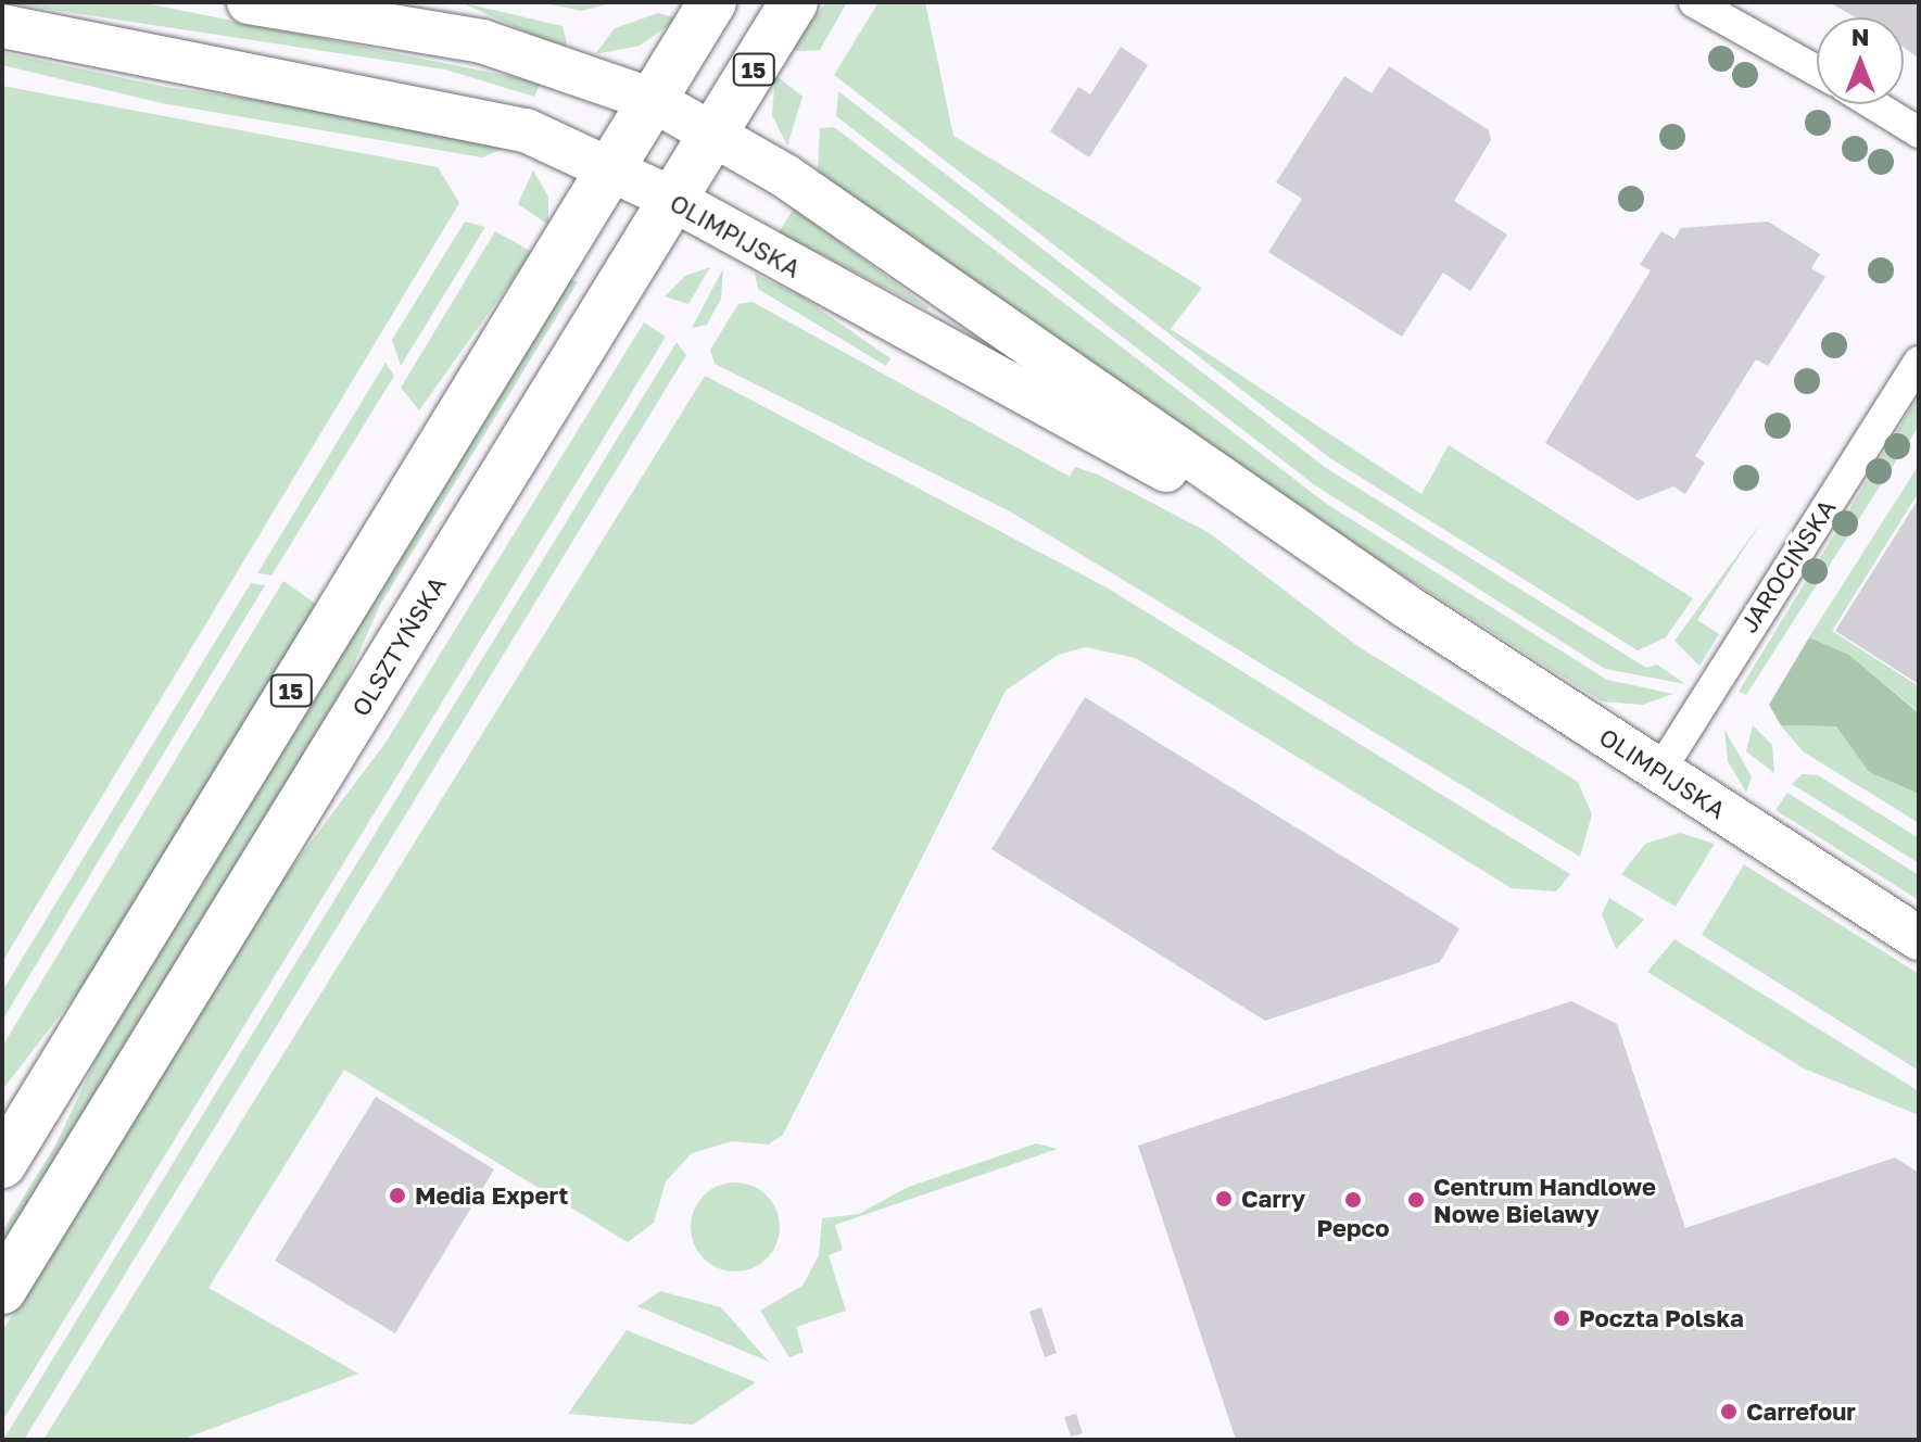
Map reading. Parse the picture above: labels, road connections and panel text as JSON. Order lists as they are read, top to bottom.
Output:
{
  "streets": {
    "main road": ["15", "OLIMPIJSKA", "OLSZTYŃSKA"],
    "street": ["JAROCIŃSKA"]
  },
  "crossings": [
    ["15", "OLIMPIJSKA"],
    ["OLIMPIJSKA", "JAROCIŃSKA"],
    ["OLIMPIJSKA", "OLSZTYŃSKA"]
  ],
  "places": [
    "Media Expert",
    "Carry",
    "Pepco",
    "Centrum Handlowe Nowe Bielawy",
    "Poczta Polska",
    "Carrefour"
  ],
  "north": "top"
}
